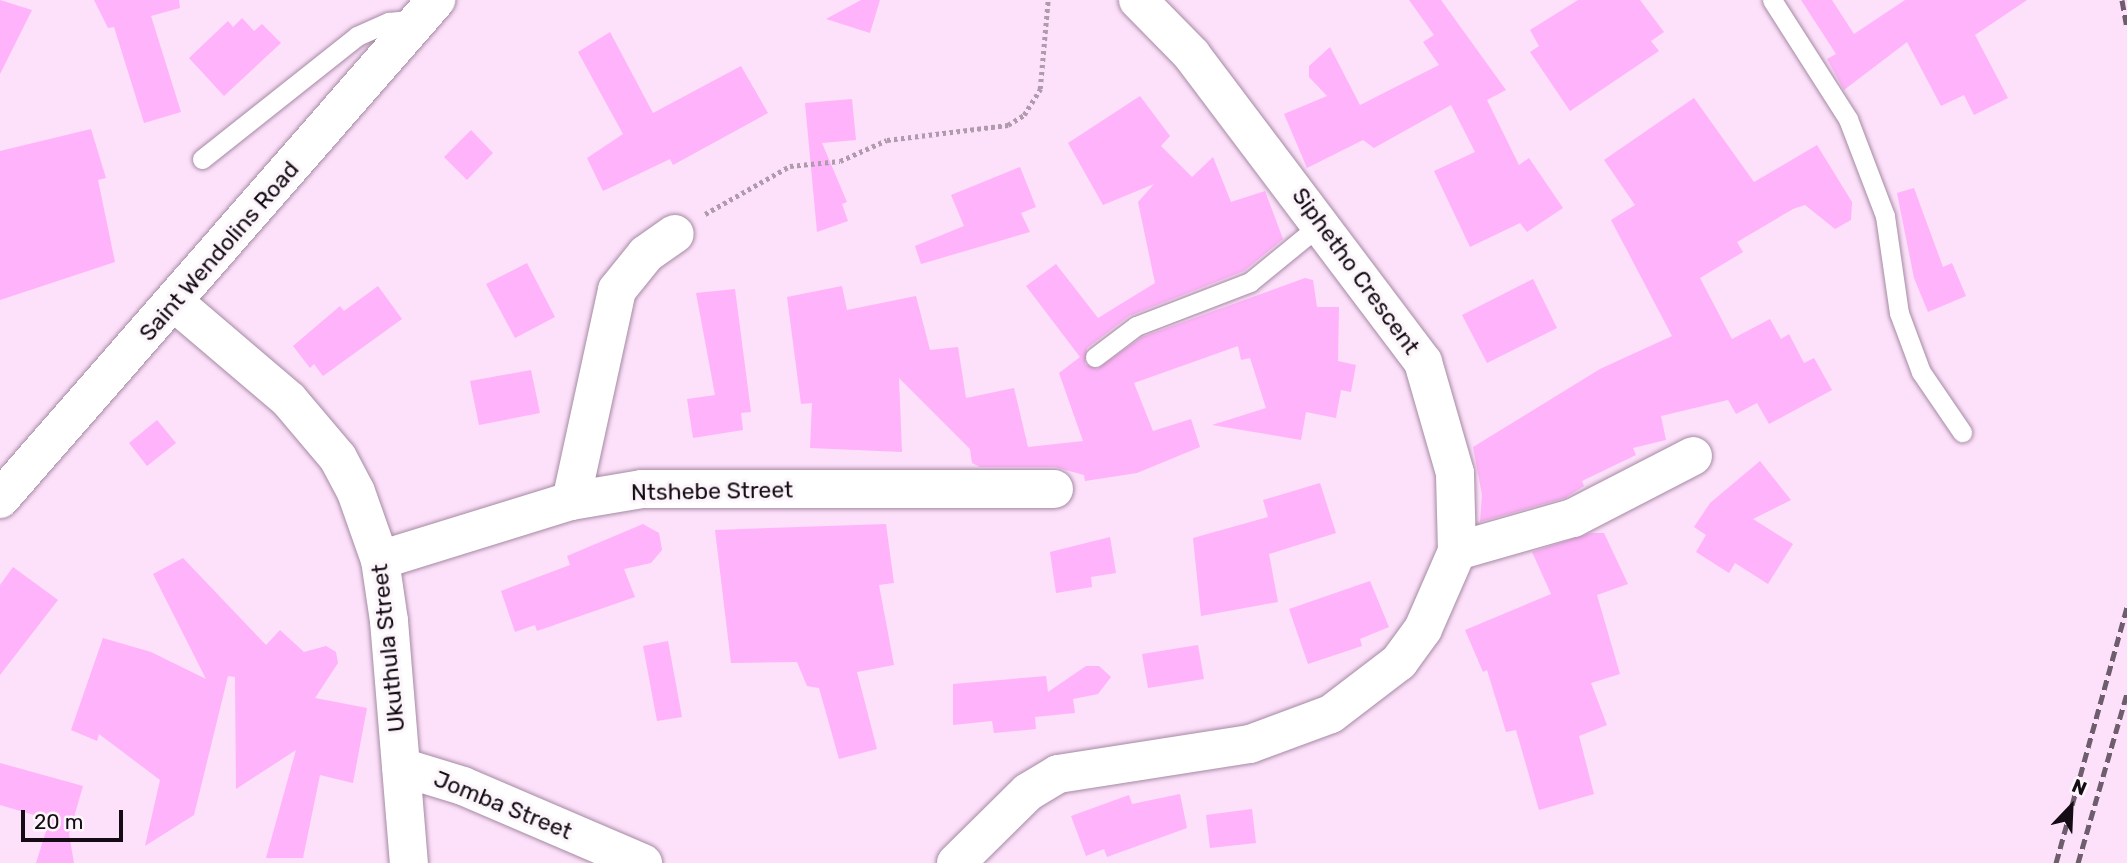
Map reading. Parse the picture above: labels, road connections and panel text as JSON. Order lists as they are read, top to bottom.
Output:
{
  "streets": {
    "street": [
      "Saint Wendolins Road",
      "Siphetho Crescent",
      "Ntshebe Street",
      "Ukuthula Street",
      "Jomba Street"
    ]
  },
  "crossings": [
    ["Saint Wendolins Road", "Ukuthula Street"],
    ["Ntshebe Street", "Ukuthula Street"],
    ["Ukuthula Street", "Jomba Street"]
  ],
  "scale_bar": "20 m",
  "north": "top right"
}
